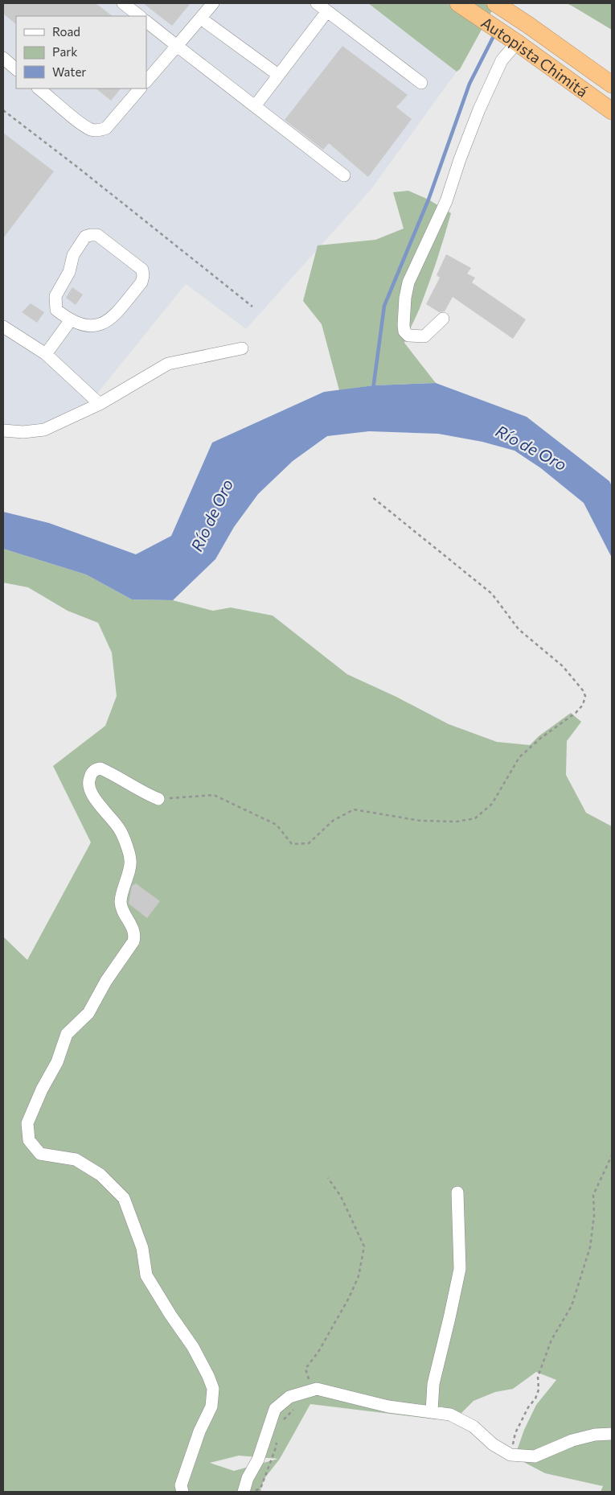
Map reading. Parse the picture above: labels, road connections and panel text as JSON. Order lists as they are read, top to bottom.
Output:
{
  "streets": {
    "highway": ["Autopista Chimitá"]
  },
  "water": ["Río de Oro"],
  "legend": ["Road", "Park", "Water"]
}
